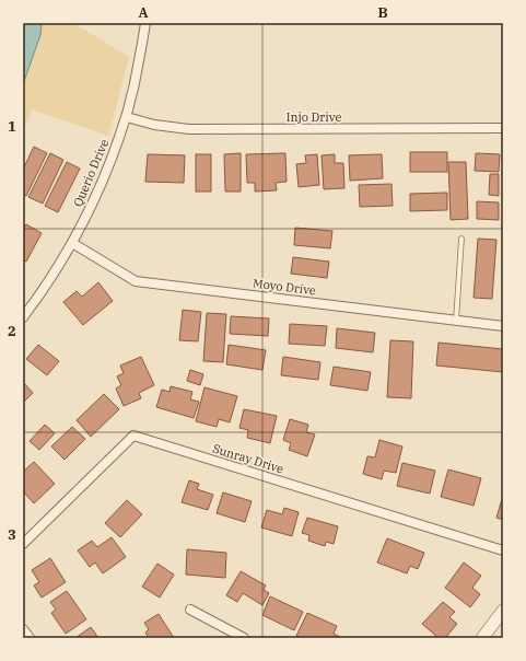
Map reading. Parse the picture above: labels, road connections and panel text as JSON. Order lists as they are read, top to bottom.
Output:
{
  "streets": {
    "street": [
      "Injo Drive",
      "Querio Drive",
      "Moyo Drive",
      "Sunray Drive"
    ]
  },
  "crossings": [
    ["Injo Drive", "Querio Drive"],
    ["Querio Drive", "Moyo Drive"]
  ],
  "grid": {
    "columns": ["A", "B"],
    "rows": ["1", "2", "3"]
  }
}
